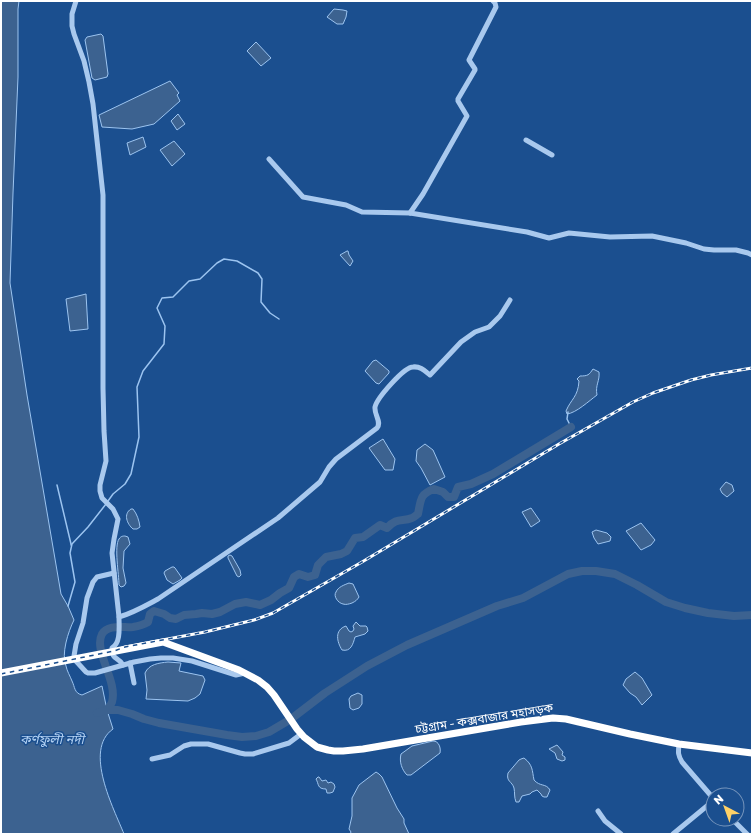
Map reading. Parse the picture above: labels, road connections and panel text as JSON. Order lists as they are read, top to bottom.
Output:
{
  "streets": {
    "highway": ["চট্টগ্রাম - কক্সবাজার মহাসড়ক"]
  },
  "water": ["কর্ণফুলী নদী"],
  "north": "top left"
}
